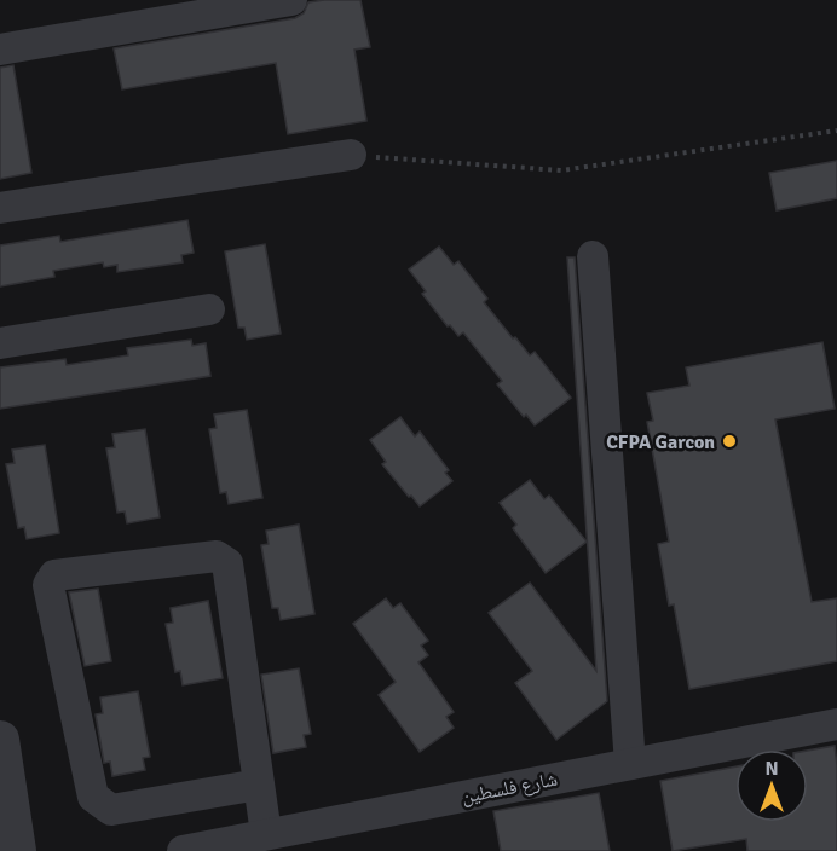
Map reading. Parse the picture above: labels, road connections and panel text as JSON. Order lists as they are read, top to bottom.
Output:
{
  "streets": {
    "street": ["شارع فلسطين"]
  },
  "places": ["CFPA Garcon"],
  "north": "top"
}
